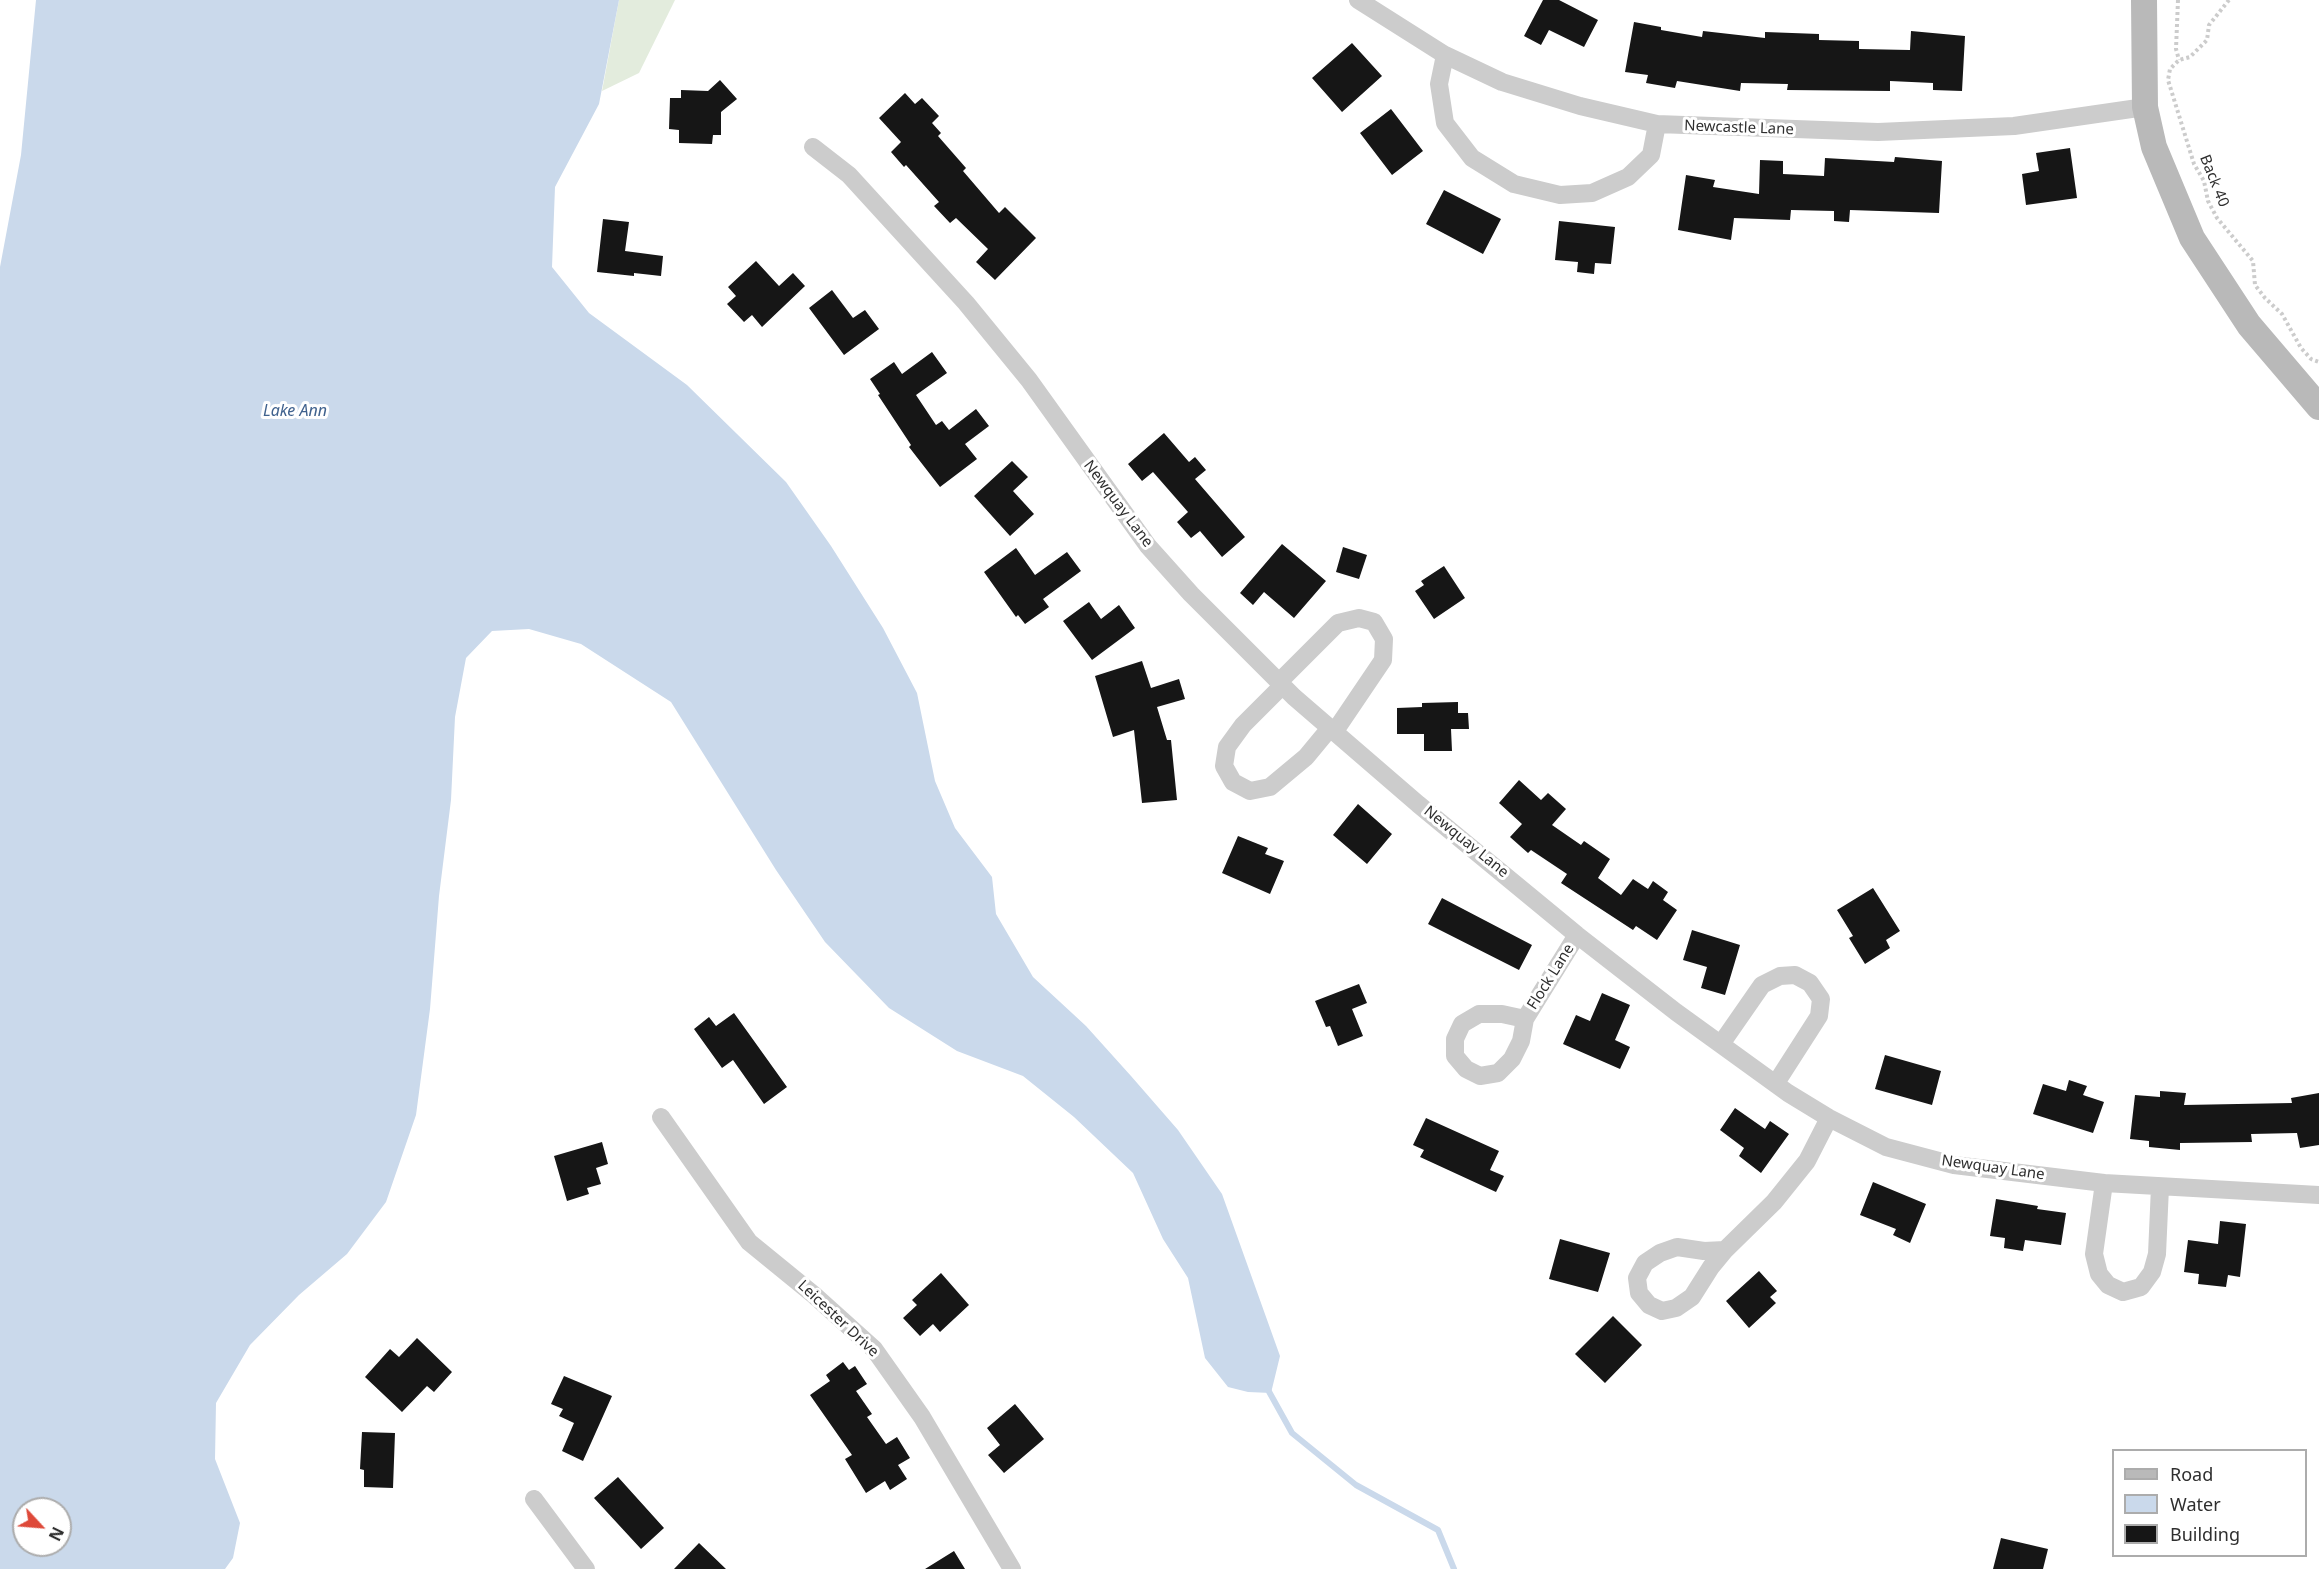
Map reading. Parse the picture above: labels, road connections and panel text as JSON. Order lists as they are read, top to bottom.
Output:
{
  "streets": {
    "street": [
      "Newcastle Lane",
      "Newquay Lane",
      "Flock Lane",
      "Leicester Drive"
    ],
    "path": ["Back 40"]
  },
  "crossings": [
    ["Newquay Lane", "Flock Lane"]
  ],
  "water": ["Lake Ann"],
  "legend": ["Road", "Water", "Building"],
  "north": "bottom right"
}
